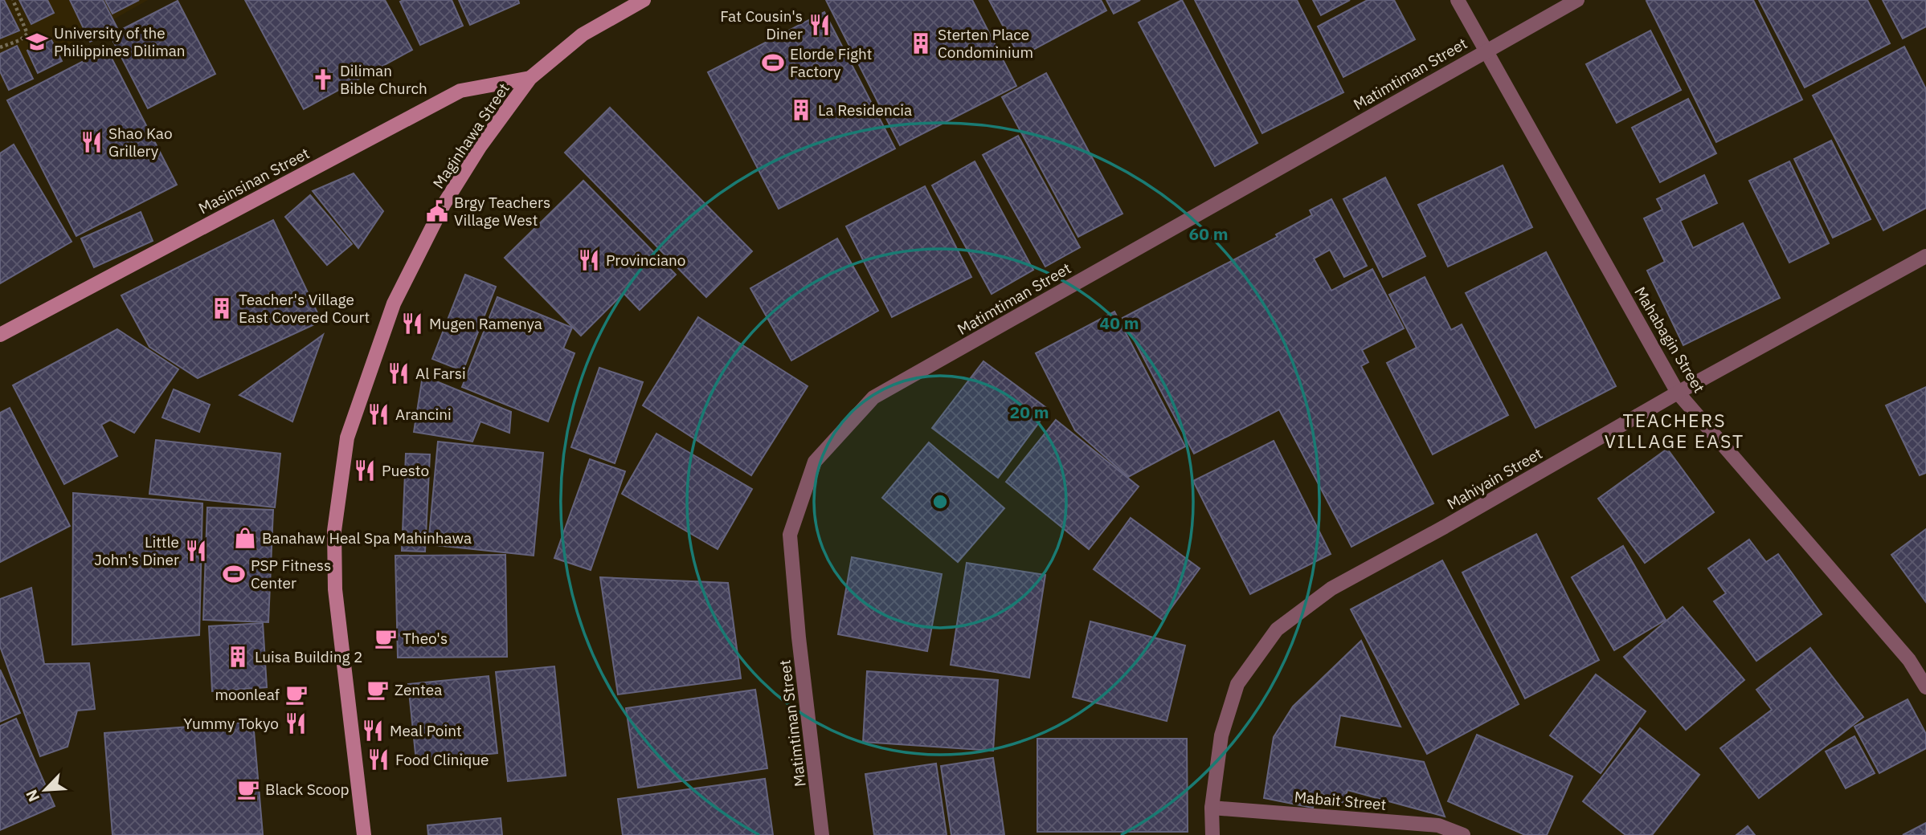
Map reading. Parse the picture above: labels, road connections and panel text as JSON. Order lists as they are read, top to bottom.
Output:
{
  "streets": {
    "street": [
      "Matimtiman Street",
      "Maginhawa Street",
      "Masinsinan Street",
      "Mahabagin Street",
      "Mahiyain Street",
      "Mabait Street"
    ]
  },
  "crossings": [
    ["Matimtiman Street", "Mahabagin Street"],
    ["Maginhawa Street", "Masinsinan Street"],
    ["Mahabagin Street", "Mahiyain Street"],
    ["Mahiyain Street", "Mabait Street"]
  ],
  "districts": ["TEACHERS VILLAGE EAST"],
  "places": {
    "restaurant": [
      "Fat Cousin's Diner",
      "Shao Kao Grillery",
      "Provinciano",
      "Mugen Ramenya",
      "Al Farsi",
      "Arancini",
      "Puesto",
      "Little John's Diner",
      "Yummy Tokyo",
      "Meal Point",
      "Food Clinique"
    ],
    "school or university": ["University of the Philippines Diliman"],
    "building": [
      "Sterten Place Condominium",
      "La Residencia",
      "Teacher's Village East Covered Court",
      "Luisa Building 2"
    ],
    "sports": ["Elorde Fight Factory", "PSP Fitness Center"],
    "church": ["Diliman Bible Church"],
    "public building": ["Brgy Teachers Village West"],
    "shop": ["Banahaw Heal Spa Mahinhawa"],
    "cafe": [
      "Theo's",
      "Zentea",
      "moonleaf",
      "Black Scoop"
    ]
  },
  "north": "bottom left",
  "rings": ["60 m", "40 m", "20 m"]
}
